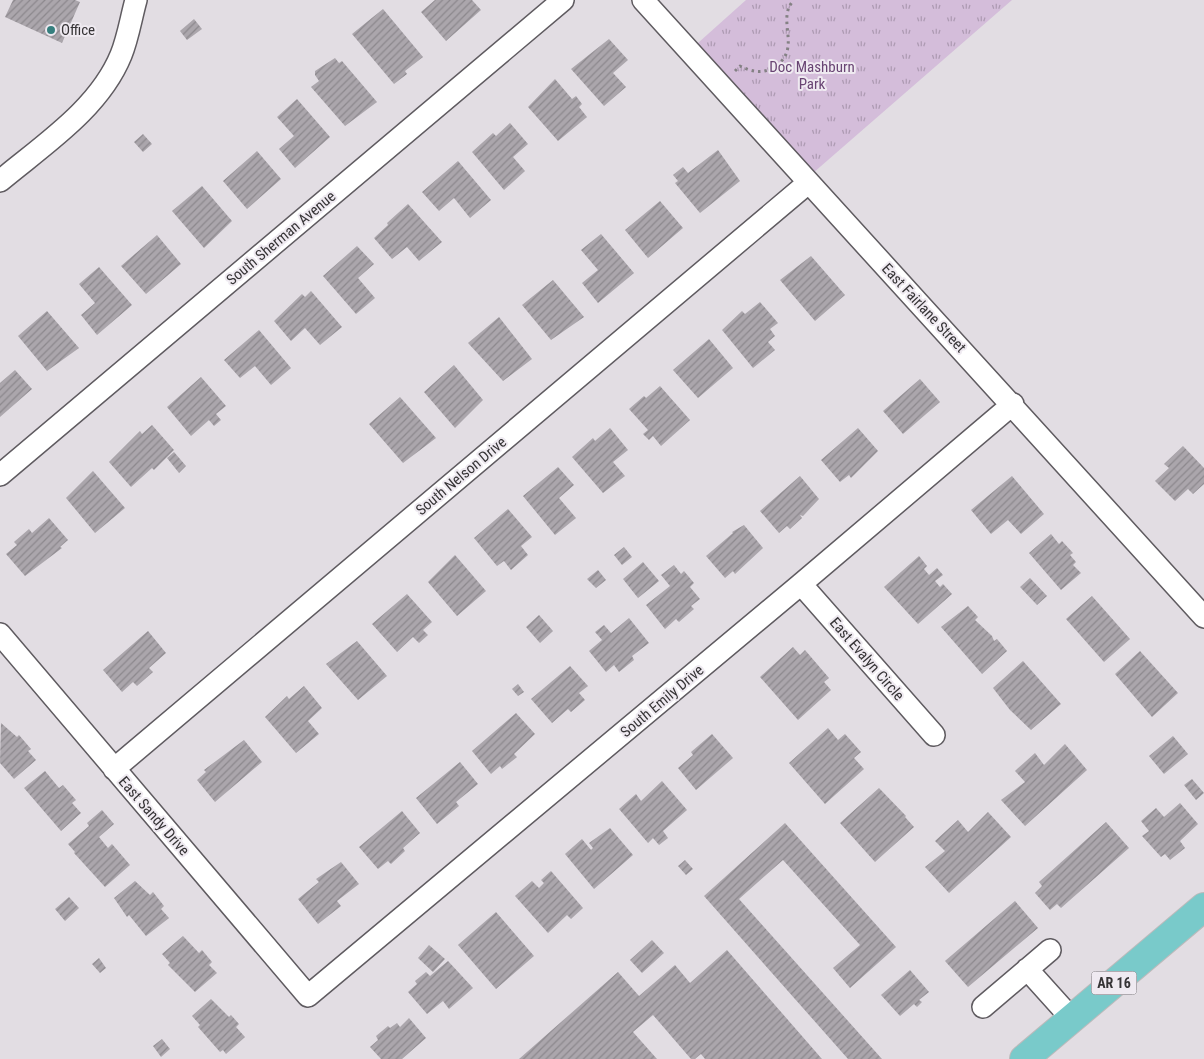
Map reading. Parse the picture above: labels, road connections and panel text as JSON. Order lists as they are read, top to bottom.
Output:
{
  "streets": {
    "main road": ["AR 16"],
    "street": [
      "South Sherman Avenue",
      "East Fairlane Street",
      "South Nelson Drive",
      "East Evalyn Circle",
      "South Emily Drive",
      "East Sandy Drive"
    ]
  },
  "crossings": [
    ["East Fairlane Street", "South Nelson Drive"],
    ["East Fairlane Street", "South Emily Drive"],
    ["South Nelson Drive", "East Sandy Drive"],
    ["East Evalyn Circle", "South Emily Drive"],
    ["South Emily Drive", "East Sandy Drive"]
  ],
  "parks": ["Doc Mashburn Park"],
  "places": ["Office"]
}
